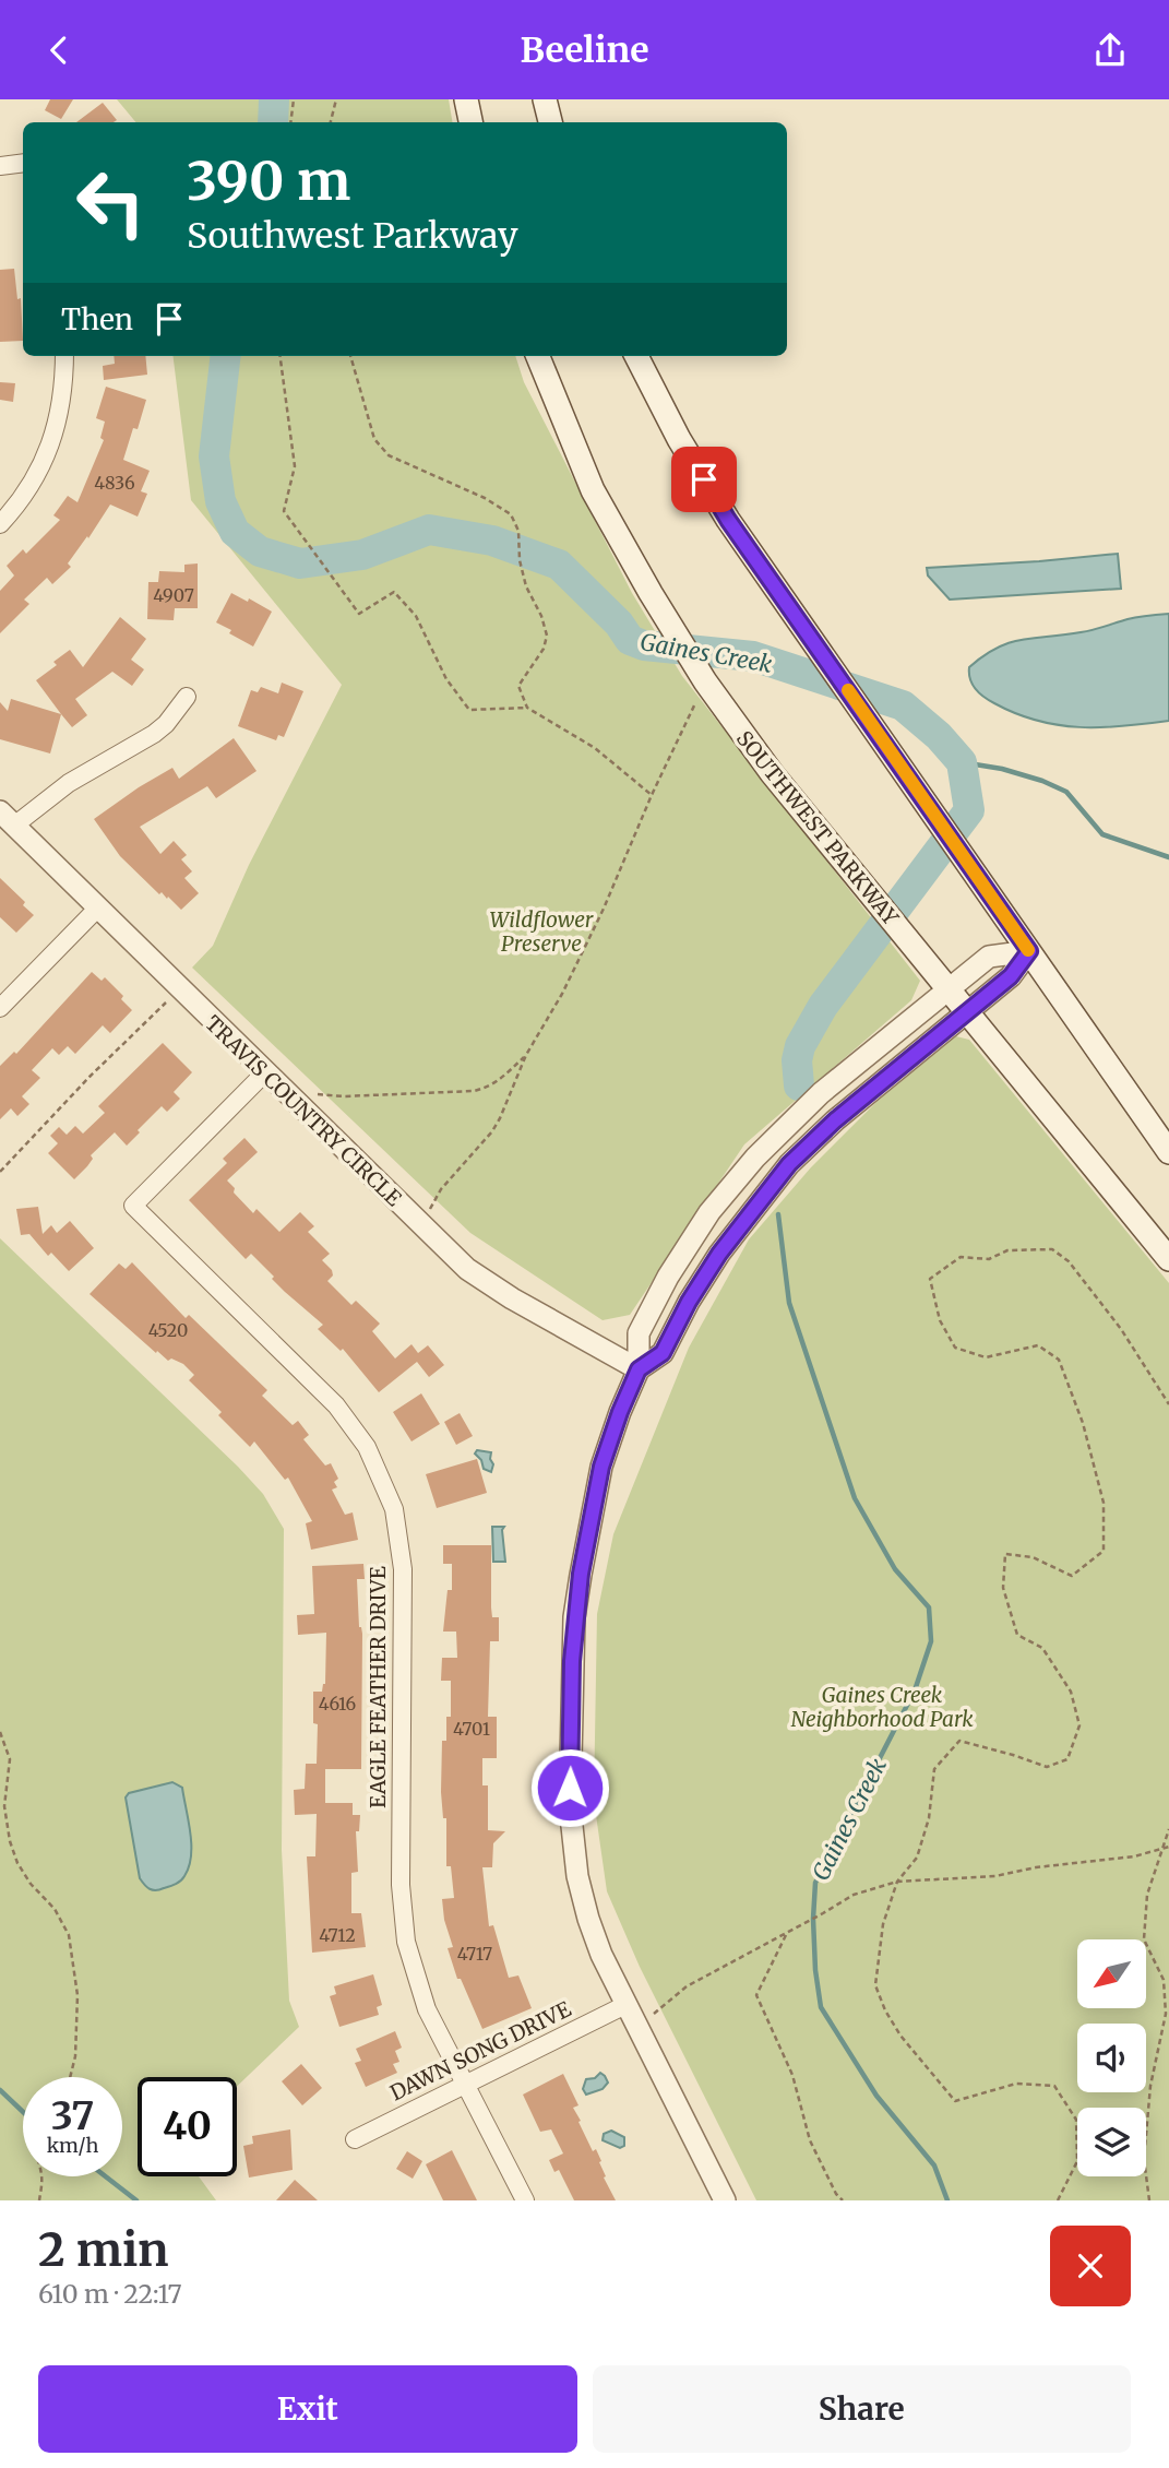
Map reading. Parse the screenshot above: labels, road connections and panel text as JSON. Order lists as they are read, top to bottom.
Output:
{
  "streets": {
    "main road": ["SOUTHWEST PARKWAY"],
    "street": ["TRAVIS COUNTRY CIRCLE", "EAGLE FEATHER DRIVE", "DAWN SONG DRIVE"]
  },
  "crossings": [
    ["TRAVIS COUNTRY CIRCLE", "EAGLE FEATHER DRIVE"],
    ["EAGLE FEATHER DRIVE", "DAWN SONG DRIVE"]
  ],
  "water": ["Gaines Creek"],
  "parks": ["Wildflower Preserve", "Gaines Creek Neighborhood Park"],
  "house_numbers": [
    "4836",
    "4907",
    "4520",
    "4616",
    "4701",
    "4712",
    "4717"
  ],
  "north": "bottom left",
  "page": {
    "header": "Beeline",
    "turn": ["390 m", "Southwest Parkway"],
    "then": "Then",
    "speed": "37 km/h",
    "limit": "40",
    "heading": ["2 min", "610 m · 22:17"],
    "buttons": ["Exit", "Share"]
  }
}
